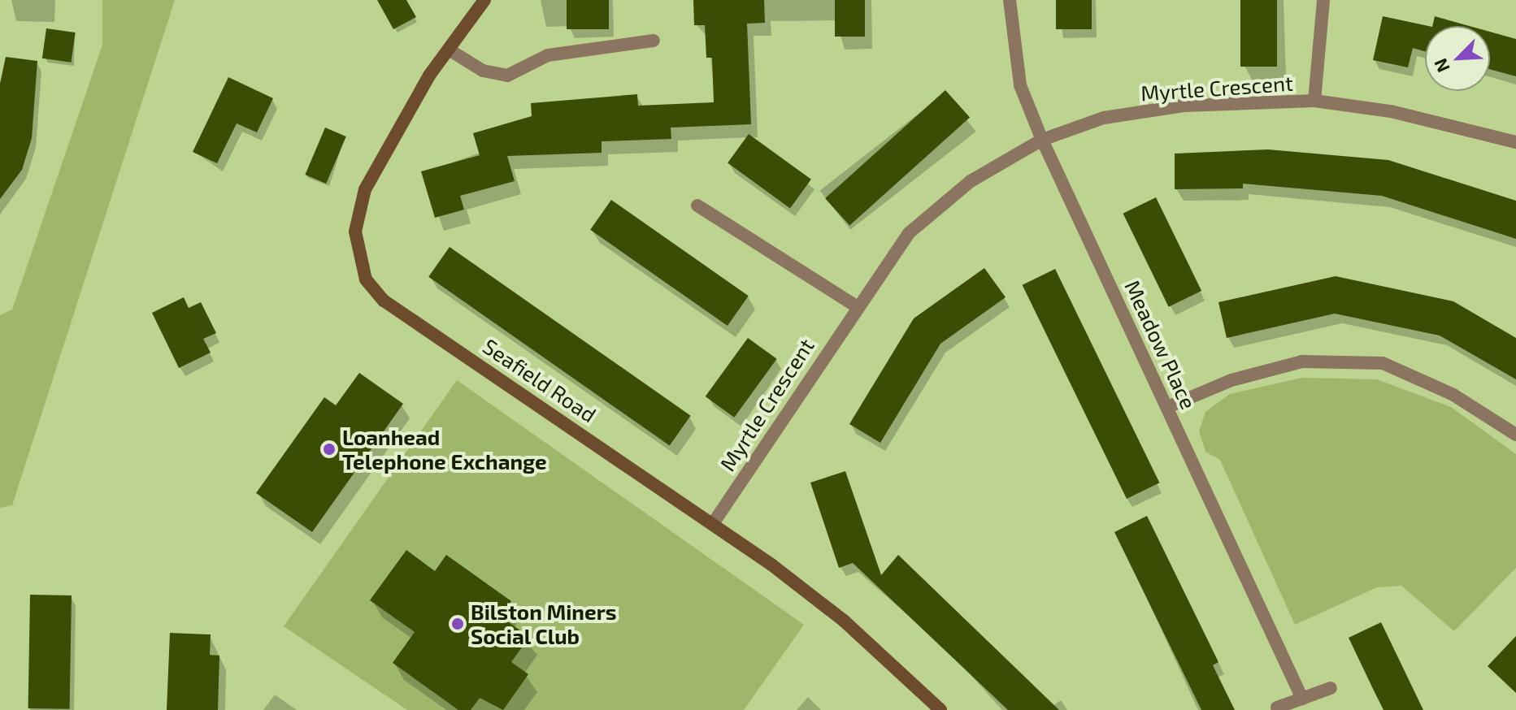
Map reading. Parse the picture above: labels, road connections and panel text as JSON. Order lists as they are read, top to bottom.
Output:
{
  "streets": {
    "street": ["Myrtle Crescent", "Meadow Place", "Seafield Road"]
  },
  "crossings": [
    ["Myrtle Crescent", "Meadow Place"],
    ["Myrtle Crescent", "Seafield Road"]
  ],
  "places": ["Loanhead Telephone Exchange", "Bilston Miners Social Club"],
  "north": "bottom left"
}
